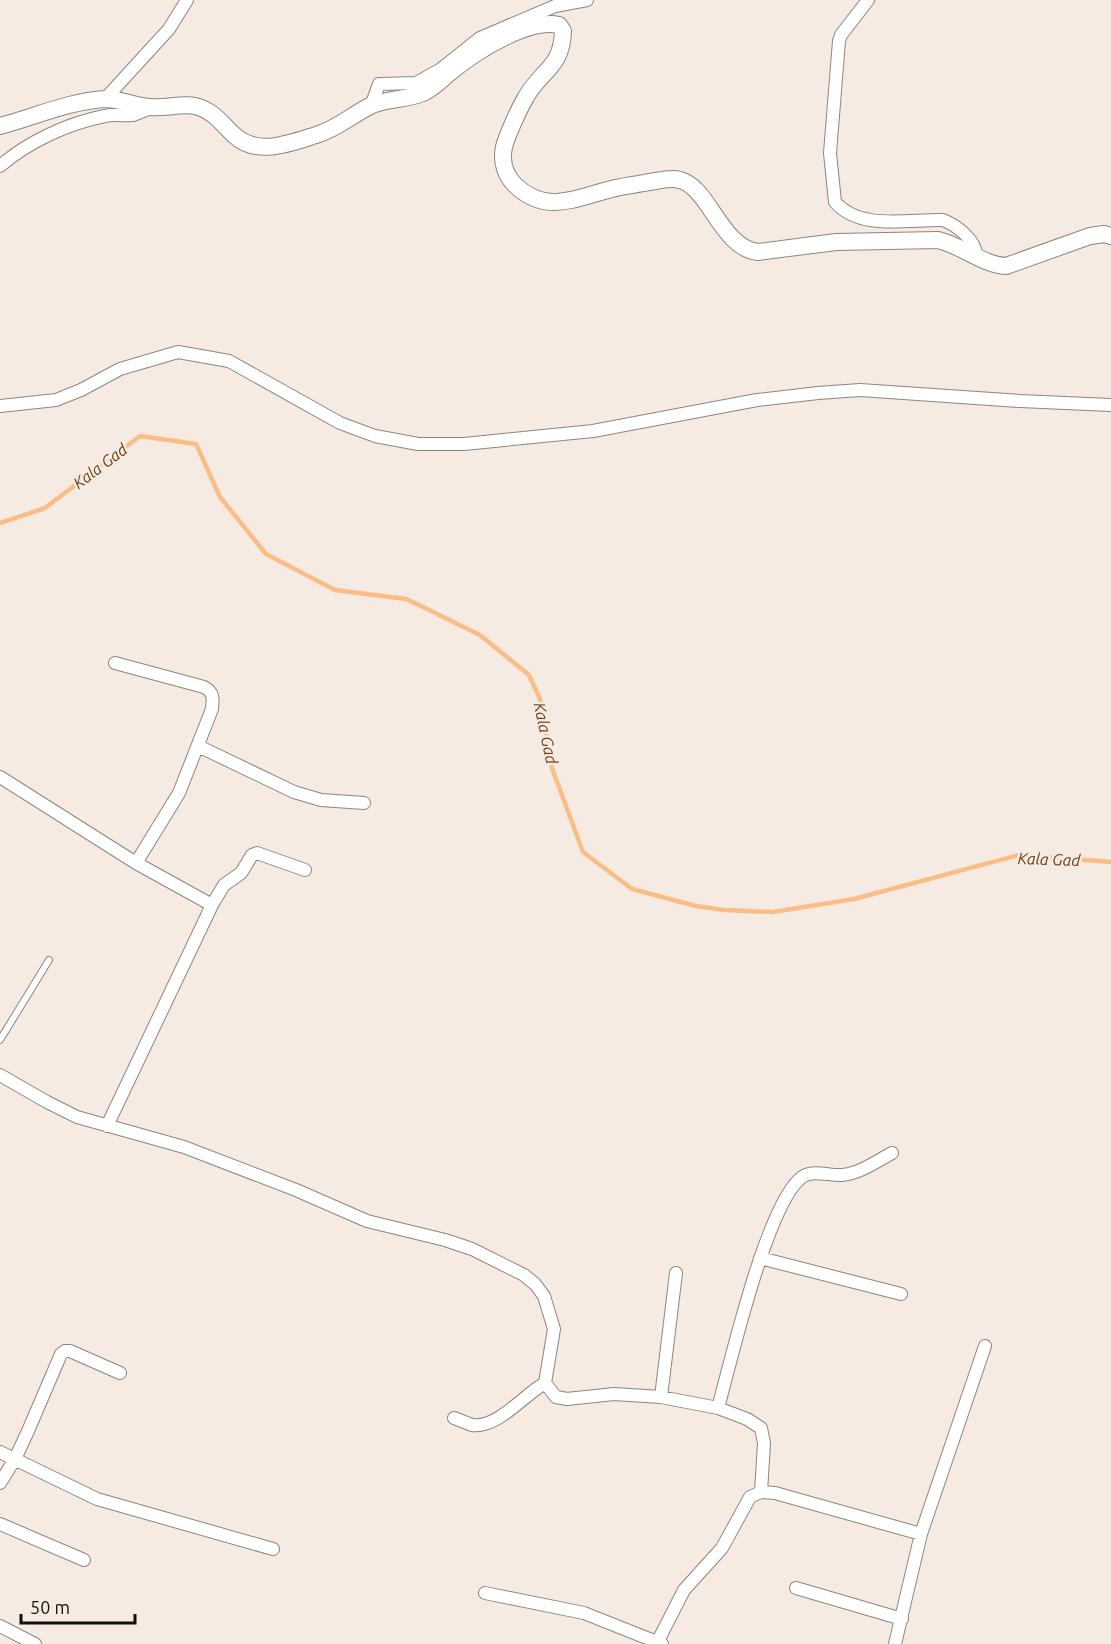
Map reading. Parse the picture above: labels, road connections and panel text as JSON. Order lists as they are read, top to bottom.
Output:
{
  "water": ["Kala Gad"],
  "scale_bar": "50 m"
}
